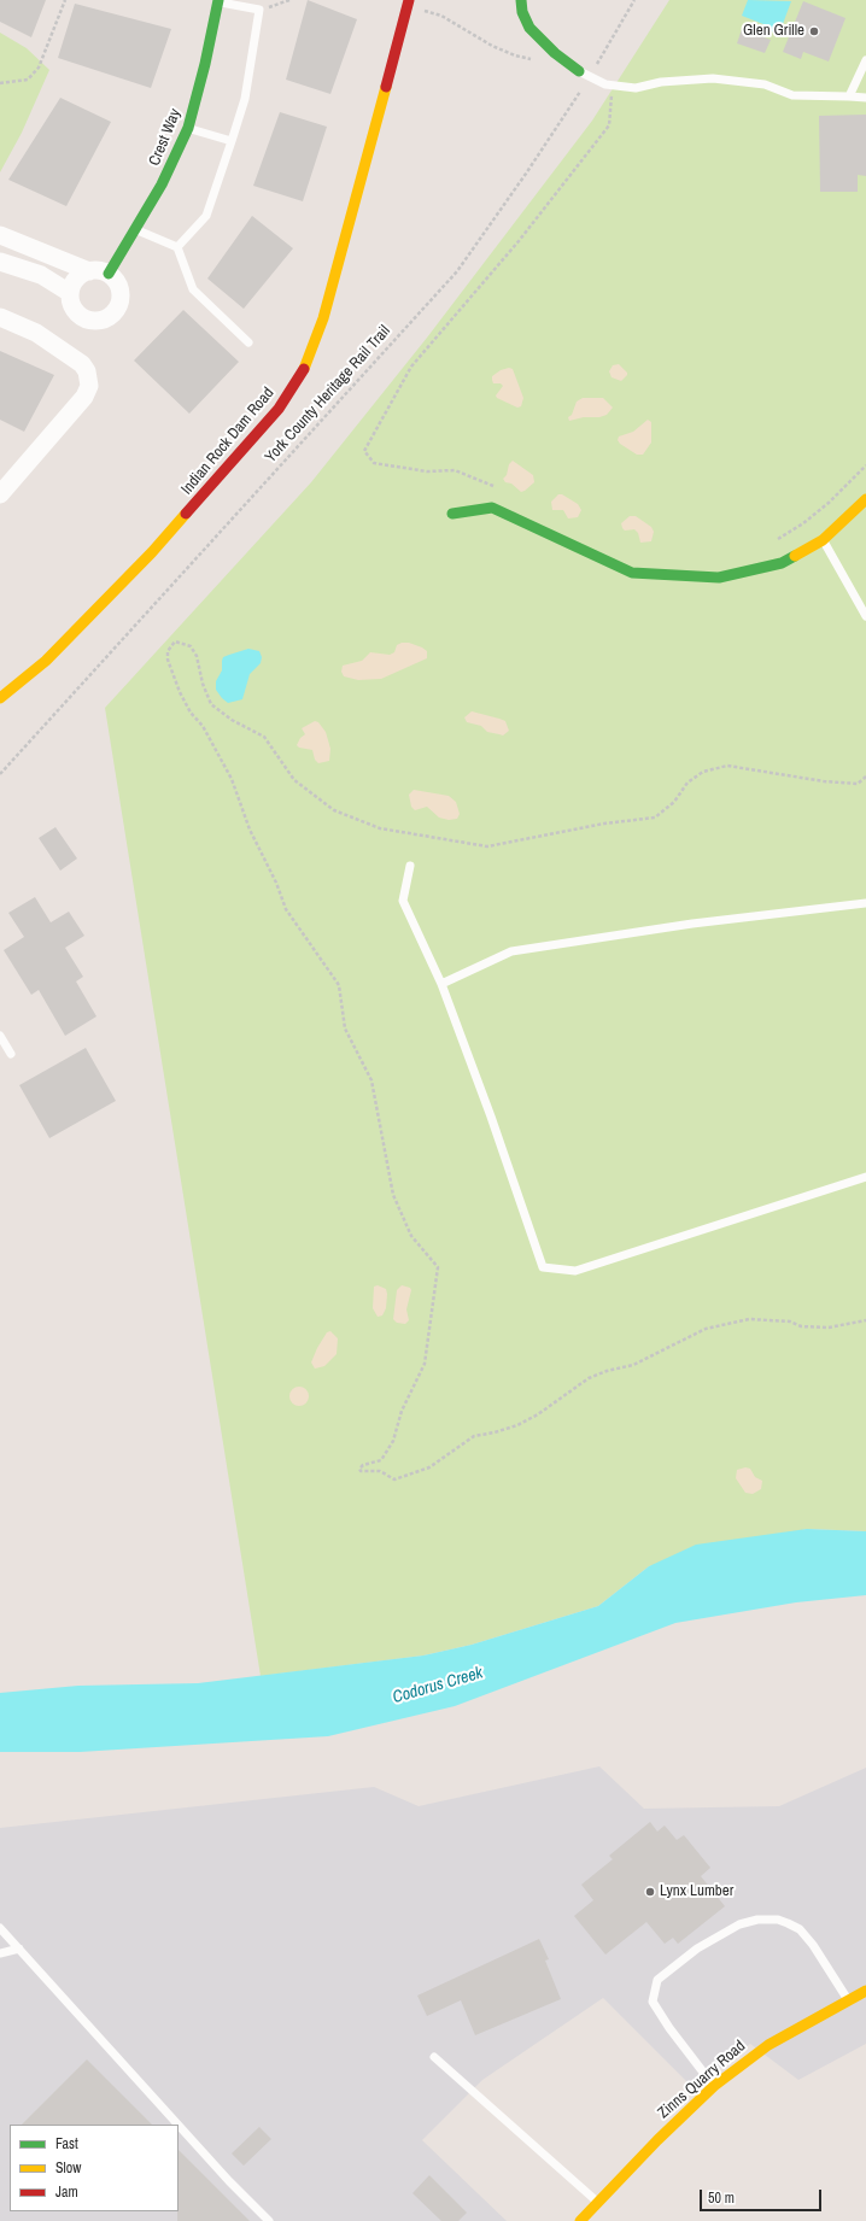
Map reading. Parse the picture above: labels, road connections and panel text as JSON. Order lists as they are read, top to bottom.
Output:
{
  "streets": {
    "street": ["Crest Way", "Indian Rock Dam Road", "Zinns Quarry Road"],
    "path": ["York County Heritage Rail Trail"]
  },
  "water": ["Codorus Creek"],
  "places": ["Glen Grille", "Lynx Lumber"],
  "legend": ["Fast", "Slow", "Jam"],
  "scale_bar": "50 m"
}
